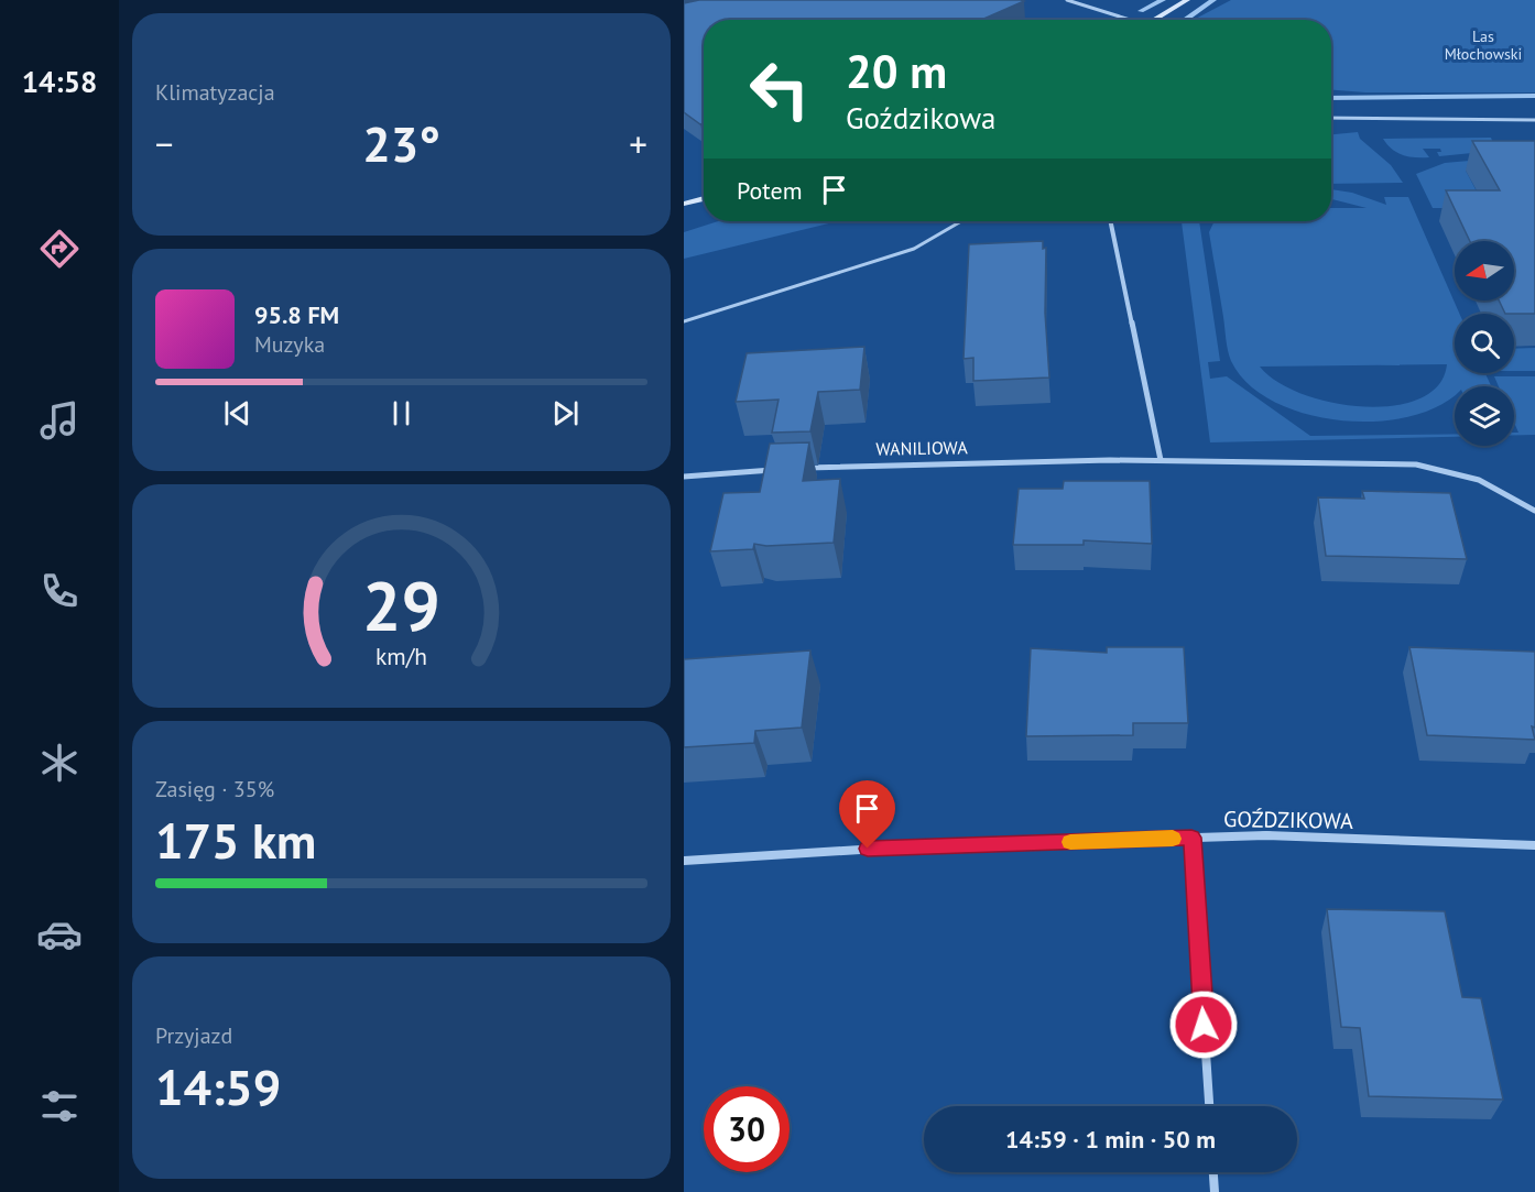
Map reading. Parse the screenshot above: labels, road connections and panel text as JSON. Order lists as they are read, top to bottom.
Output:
{
  "streets": {
    "street": ["WANILIOWA", "GOŹDZIKOWA"]
  },
  "parks": ["Las Młochowski"],
  "north": "left",
  "page": {
    "tabs": "14:58",
    "tile": [
      "Klimatyzacja",
      ["Zasięg · 35%", "175 km"],
      ["Przyjazd", "14:59"]
    ],
    "turn": ["20 m", "Goździkowa"],
    "heat": ["−", "23°", "+"],
    "then": "Potem",
    "song": ["95.8 FM", "Muzyka"],
    "limit": "30",
    "trip": "14:59 · 1 min · 50 m",
    "gauge": ["29", "km/h"]
  }
}
